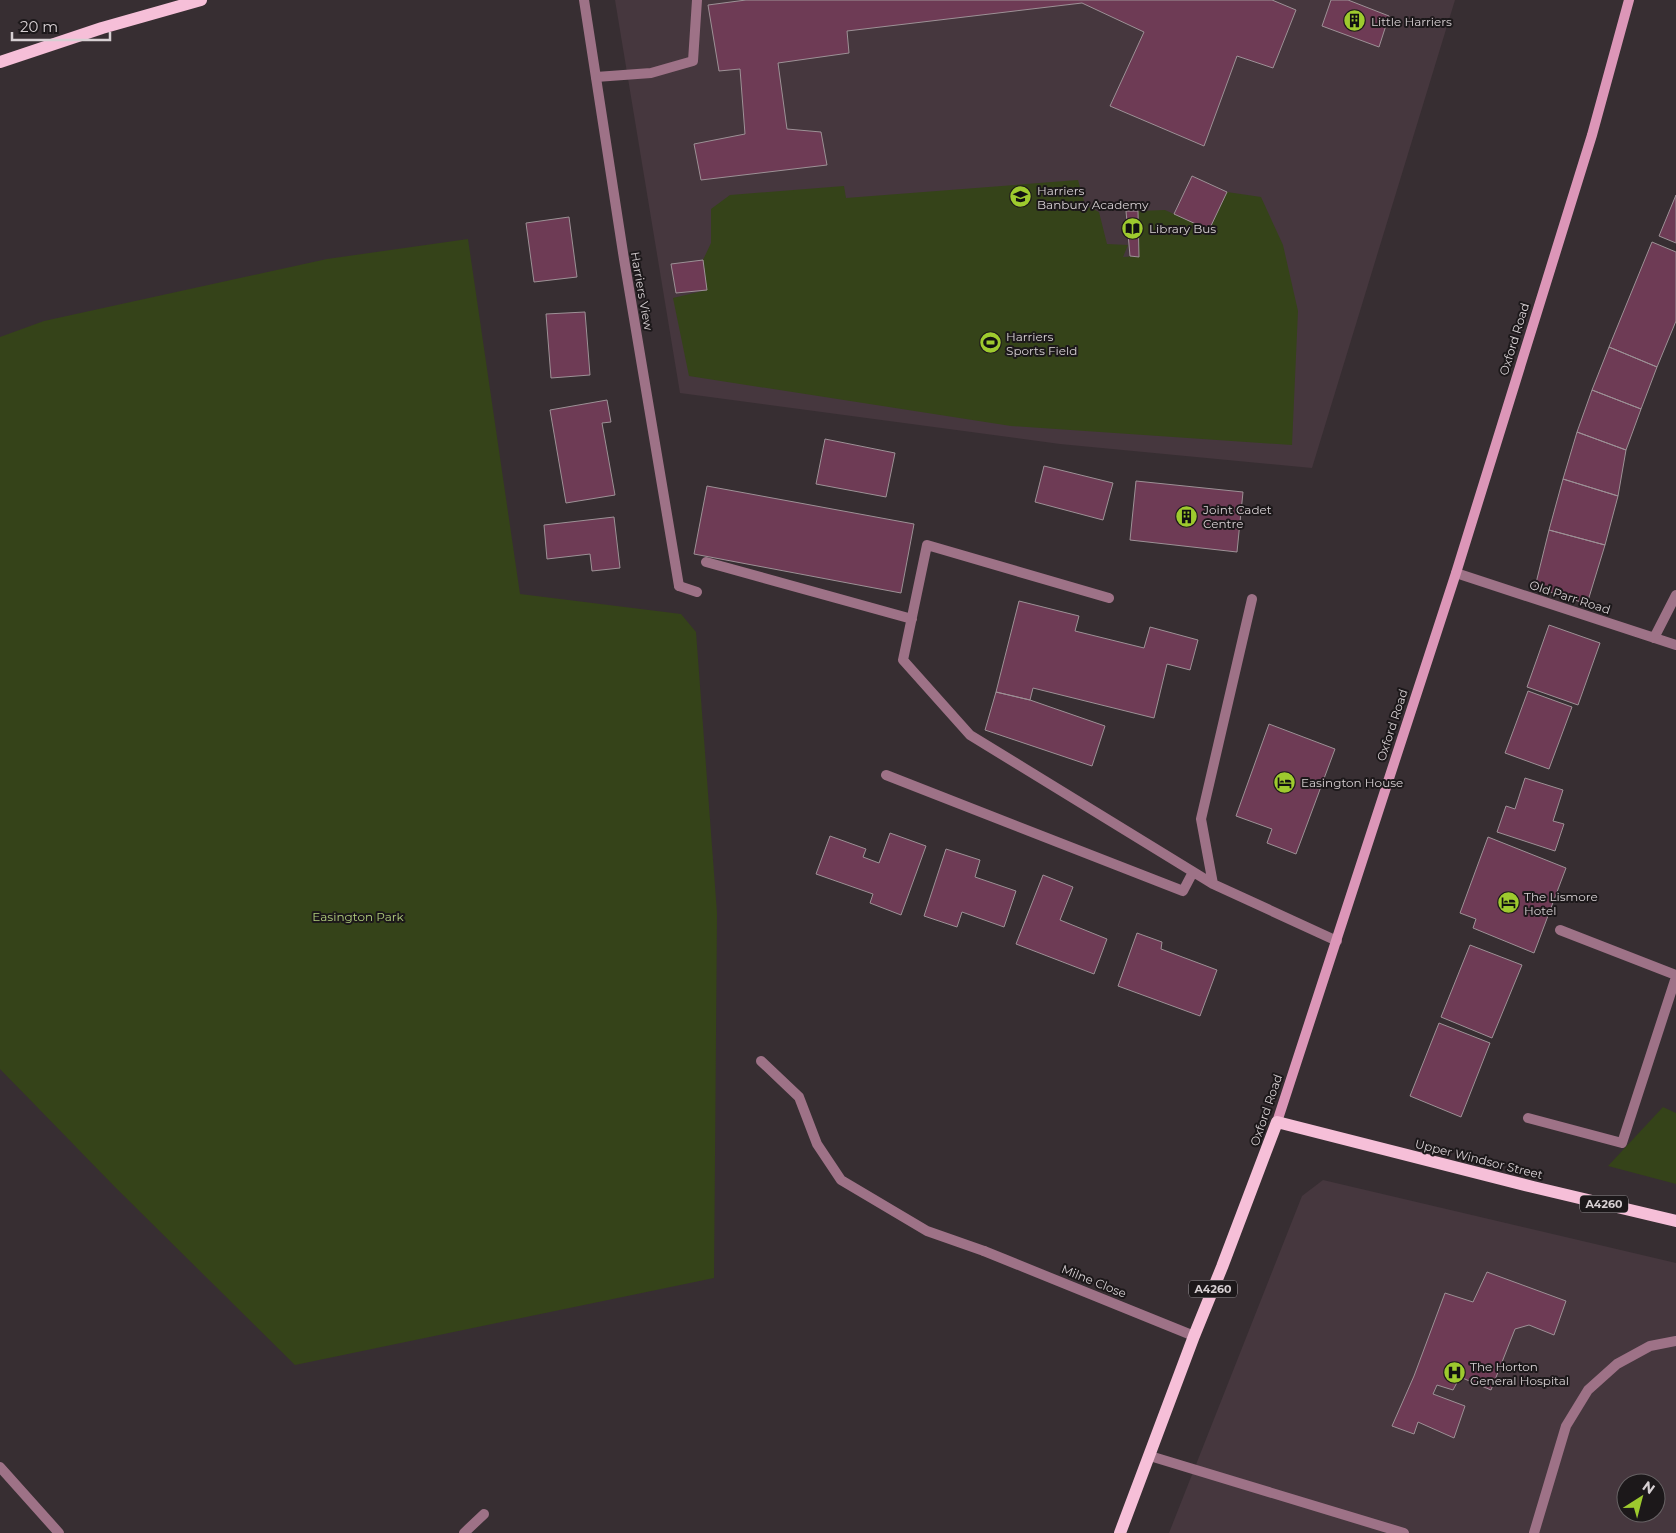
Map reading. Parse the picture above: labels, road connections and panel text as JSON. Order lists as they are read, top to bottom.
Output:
{
  "streets": {
    "main road": ["Oxford Road", "Upper Windsor Street", "A4260"],
    "street": ["Harriers View", "Old Parr Road", "Milne Close"]
  },
  "crossings": [
    ["Oxford Road", "Old Parr Road"],
    ["Oxford Road", "Upper Windsor Street"],
    ["Oxford Road", "Milne Close"]
  ],
  "parks": ["Easington Park"],
  "places": {
    "building": ["Little Harriers", "Joint Cadet Centre"],
    "school or university": ["Harriers Banbury Academy"],
    "library": ["Library Bus"],
    "sports": ["Harriers Sports Field"],
    "hotel": ["Easington House", "The Lismore Hotel"],
    "hospital": ["The Horton General Hospital"]
  },
  "scale_bar": "20 m",
  "north": "top right"
}
